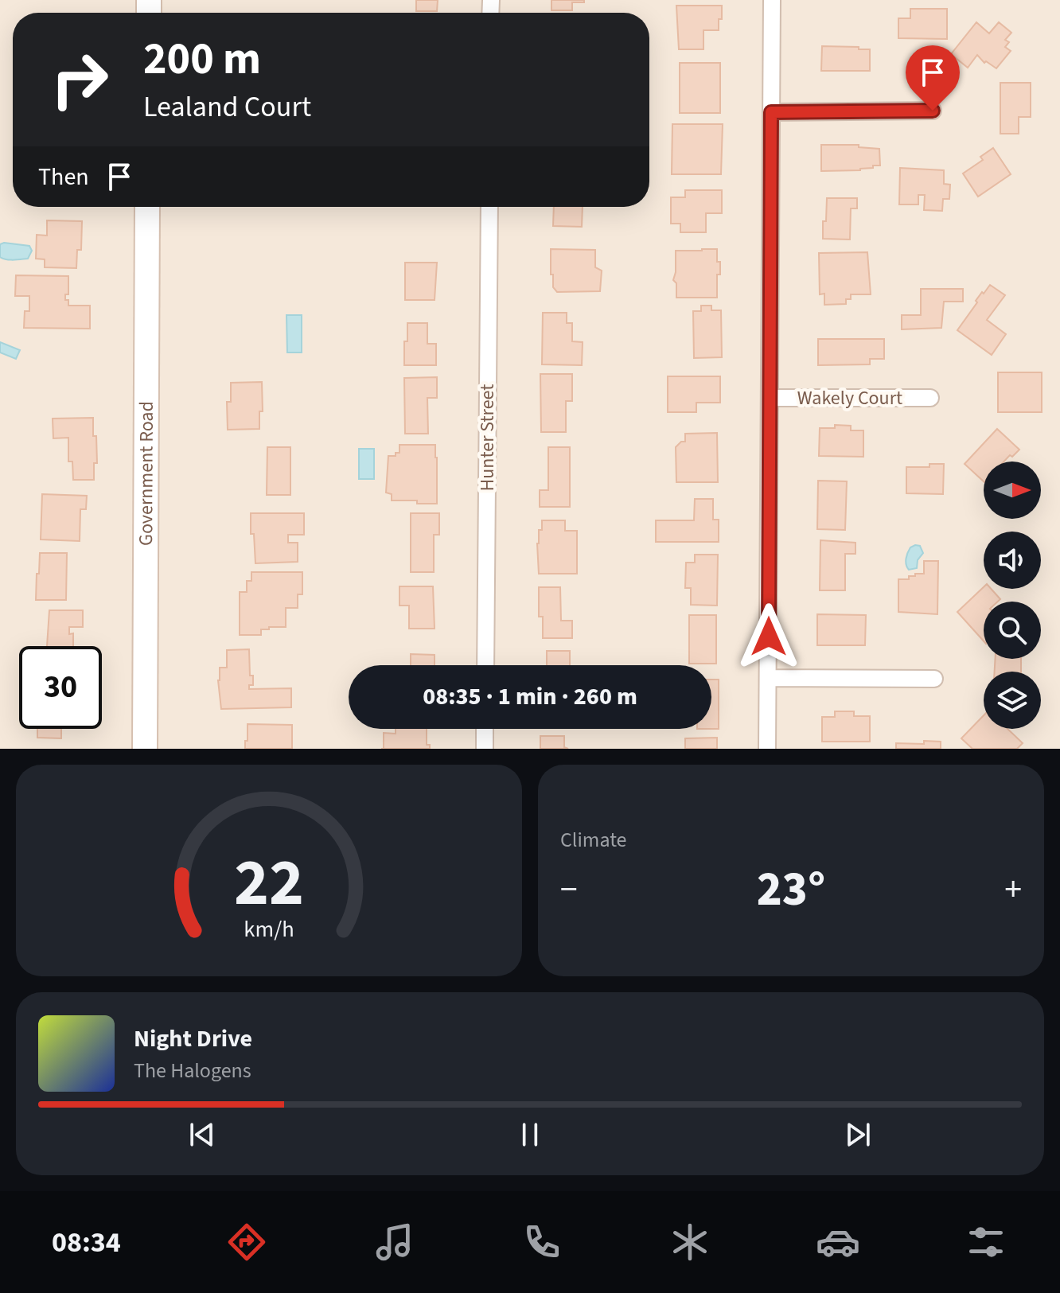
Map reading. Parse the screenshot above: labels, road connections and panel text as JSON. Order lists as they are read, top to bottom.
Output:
{
  "streets": {
    "street": ["Wakely Court", "Hunter Street", "Government Road"]
  },
  "north": "right",
  "page": {
    "turn": ["200 m", "Lealand Court"],
    "then": "Then",
    "limit": "30",
    "trip": "08:35 · 1 min · 260 m",
    "tile": "Climate",
    "heat": ["−", "23°", "+"],
    "song": ["Night Drive", "The Halogens"],
    "tabs": "08:34",
    "gauge": ["22", "km/h"]
  }
}
